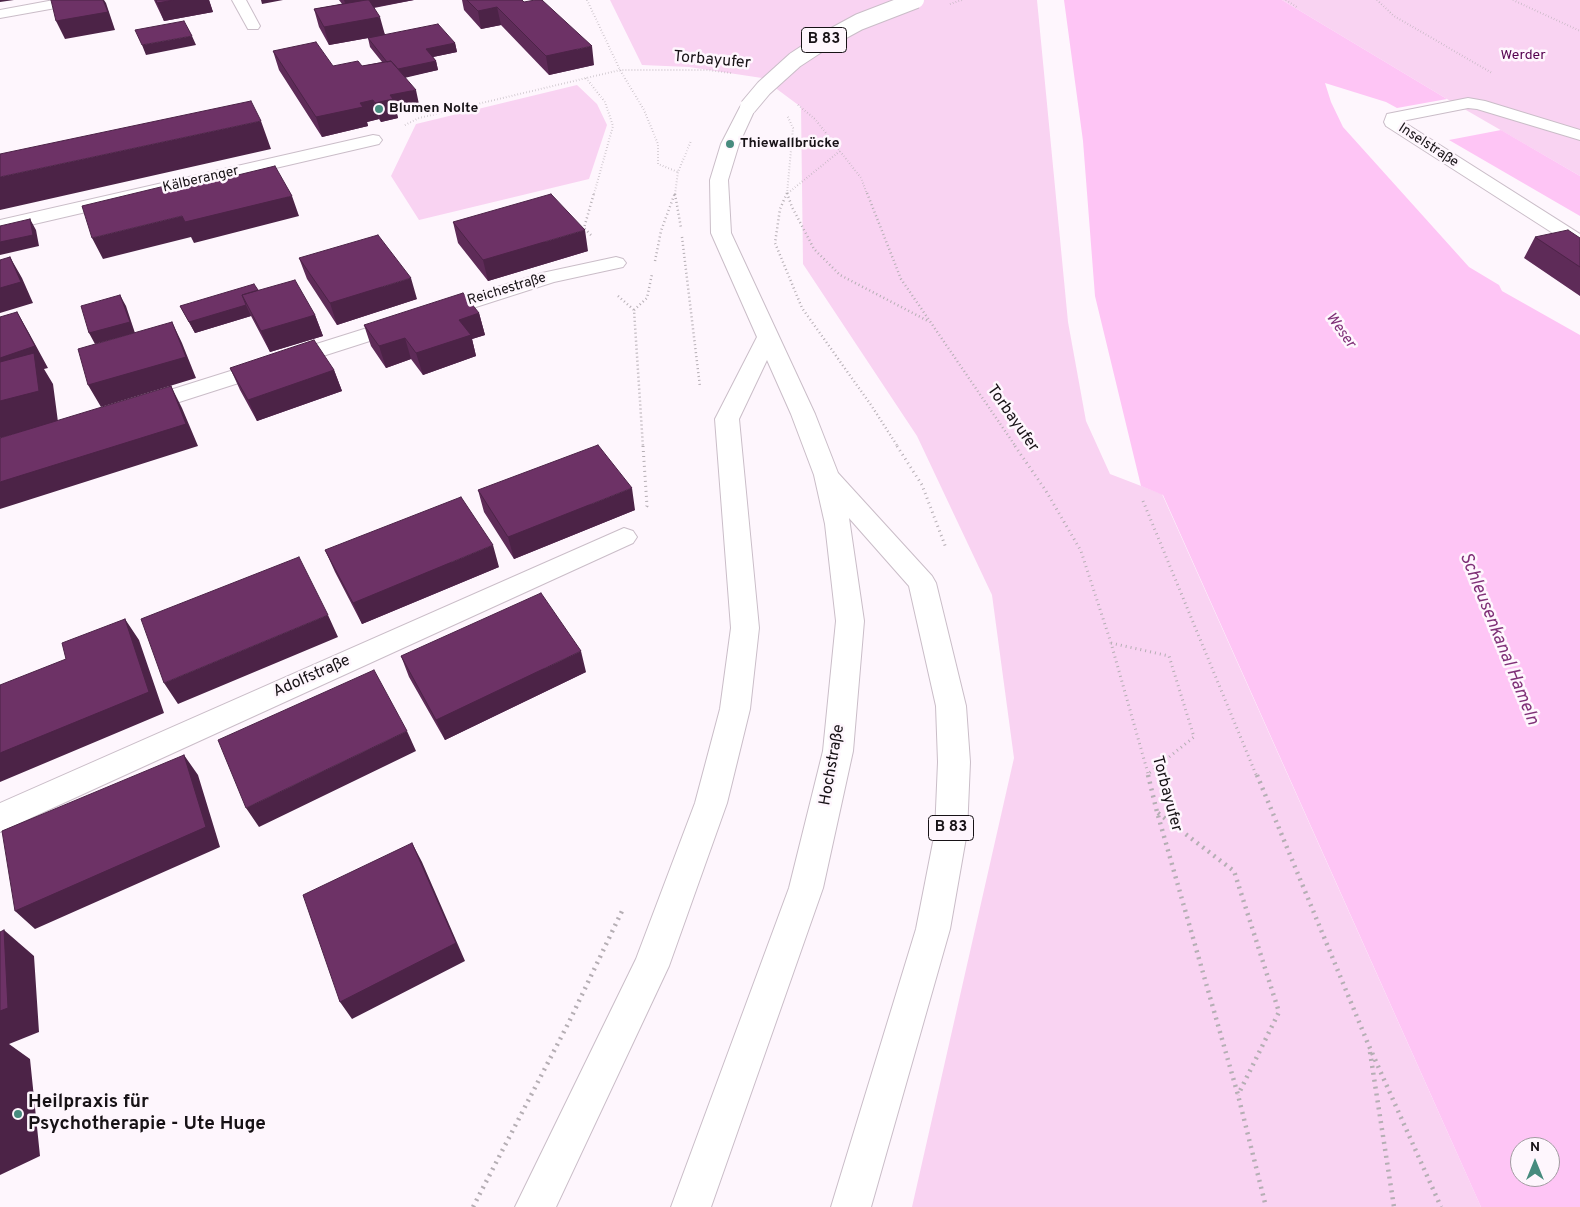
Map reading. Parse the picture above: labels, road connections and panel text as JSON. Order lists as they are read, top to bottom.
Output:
{
  "streets": {
    "main road": [
      "B 83",
      "Inselstraße",
      "Kälberanger",
      "Reichestraße",
      "Adolfstraße",
      "Hochstraße"
    ],
    "path": ["Torbayufer"]
  },
  "crossings": [
    ["B 83", "Hochstraße"],
    ["Torbayufer", "Kälberanger"]
  ],
  "water": ["Weser", "Schleusenkanal Hameln"],
  "parks": ["Werder"],
  "places": ["Blumen Nolte", "Thiewallbrücke", "Heilpraxis für Psychotherapie - Ute Huge"],
  "north": "top"
}
